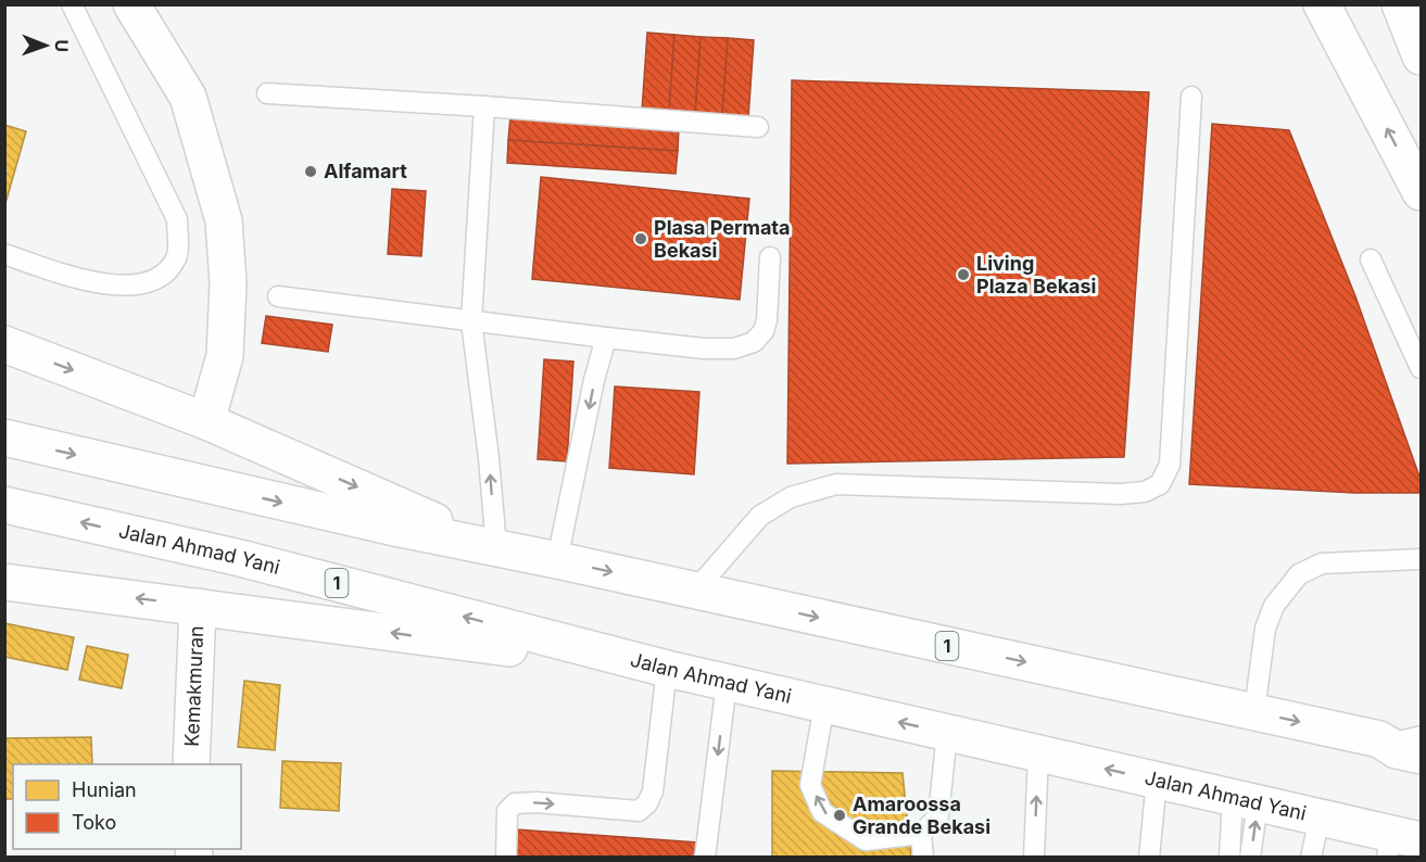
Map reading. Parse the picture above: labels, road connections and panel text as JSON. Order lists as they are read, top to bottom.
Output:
{
  "streets": {
    "main road": ["Jalan Ahmad Yani", "1", "Kemakmuran"]
  },
  "places": [
    "Alfamart",
    "Plasa Permata Bekasi",
    "Living Plaza Bekasi",
    "Amaroossa Grande Bekasi"
  ],
  "legend": ["Hunian", "Toko"],
  "north": "right"
}
